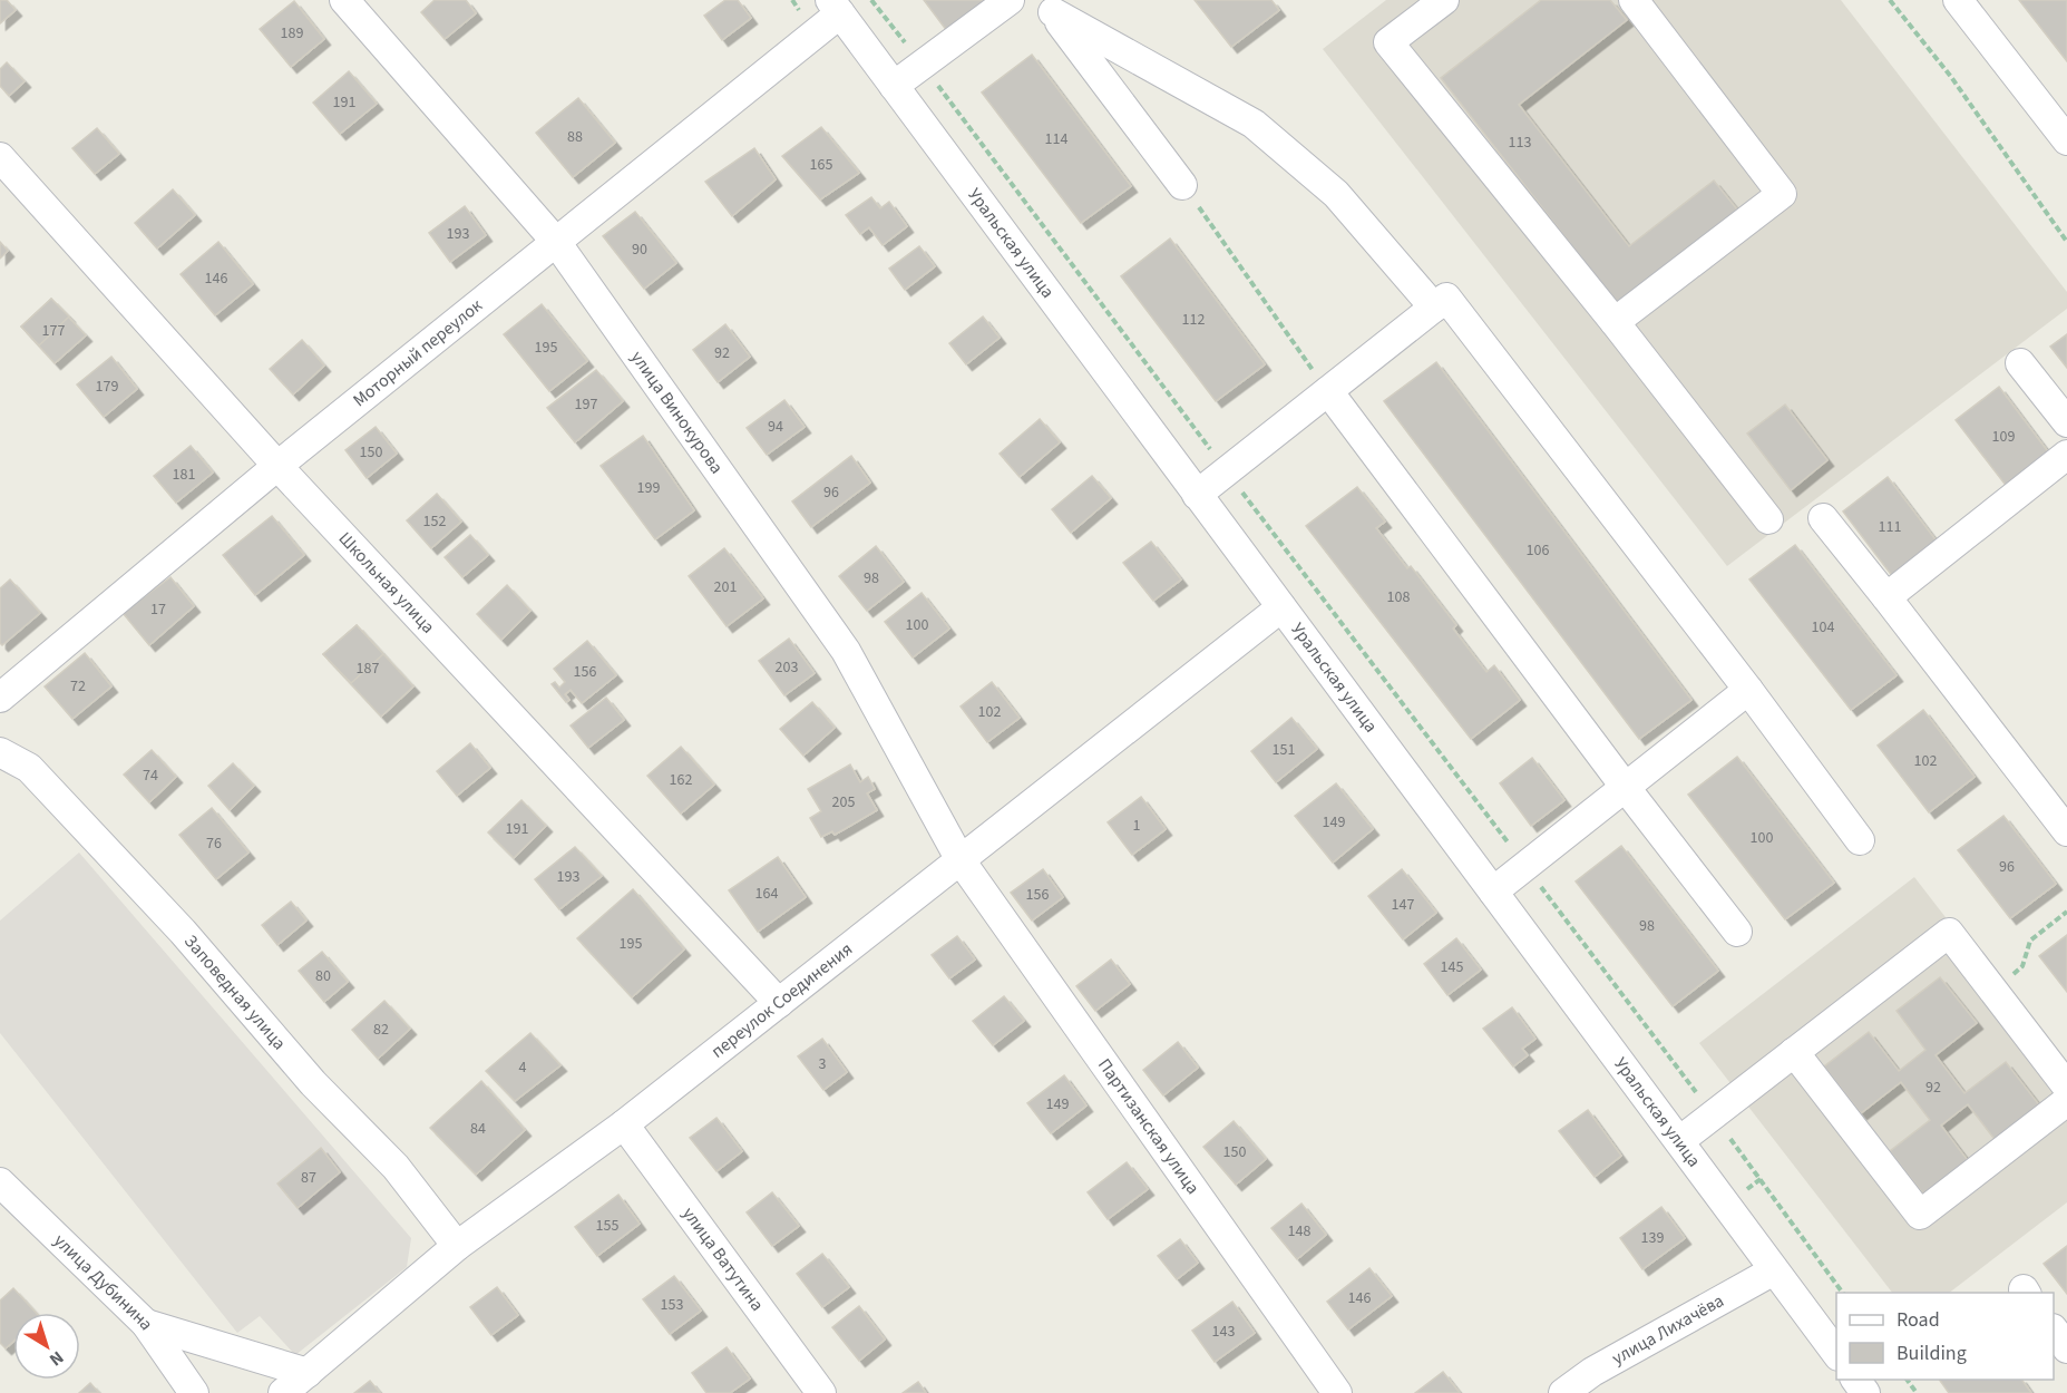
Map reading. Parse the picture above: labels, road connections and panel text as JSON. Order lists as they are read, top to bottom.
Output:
{
  "streets": {
    "street": [
      "Уральская улица",
      "Моторный переулок",
      "улица Винокурова",
      "Школьная улица",
      "Заповедная улица",
      "переулок Соединения",
      "Партизанская улица",
      "улица Ватутина",
      "улица Дубинина",
      "улица Лихачёва"
    ]
  },
  "crossings": [
    ["Уральская улица", "Моторный переулок"],
    ["Уральская улица", "переулок Соединения"],
    ["Уральская улица", "улица Лихачёва"],
    ["Моторный переулок", "улица Винокурова"],
    ["Моторный переулок", "Школьная улица"],
    ["улица Винокурова", "переулок Соединения"],
    ["улица Винокурова", "Партизанская улица"],
    ["Школьная улица", "переулок Соединения"],
    ["Заповедная улица", "переулок Соединения"],
    ["переулок Соединения", "Партизанская улица"],
    ["переулок Соединения", "улица Ватутина"]
  ],
  "house_numbers": [
    "189",
    "191",
    "88",
    "114",
    "113",
    "165",
    "193",
    "90",
    "146",
    "112",
    "177",
    "195",
    "92",
    "179",
    "197",
    "94",
    "109",
    "150",
    "181",
    "199",
    "96",
    "152",
    "111",
    "106",
    "98",
    "201",
    "108",
    "17",
    "100",
    "104",
    "203",
    "187",
    "156",
    "72",
    "102",
    "151",
    "102",
    "74",
    "162",
    "205",
    "149",
    "1",
    "191",
    "100",
    "76",
    "96",
    "193",
    "164",
    "156",
    "147",
    "98",
    "195",
    "145",
    "80",
    "82",
    "3",
    "4",
    "92",
    "149",
    "84",
    "150",
    "87",
    "155",
    "148",
    "139",
    "146",
    "153",
    "143"
  ],
  "legend": ["Road", "Building"],
  "north": "bottom right"
}
